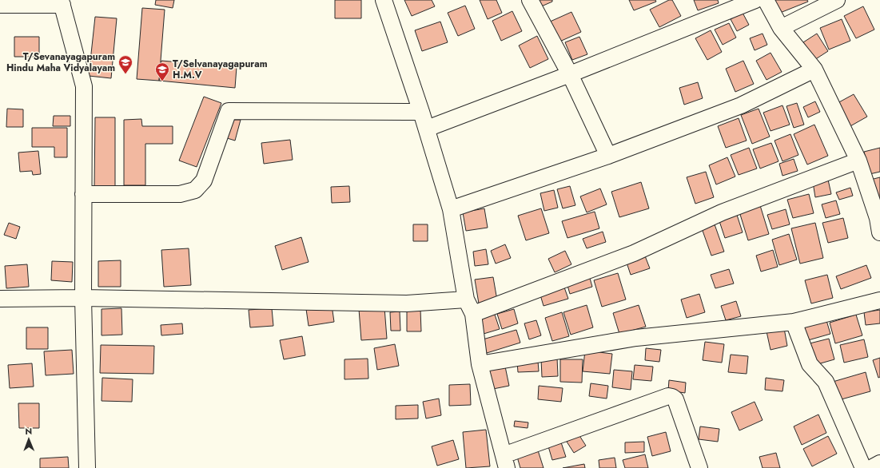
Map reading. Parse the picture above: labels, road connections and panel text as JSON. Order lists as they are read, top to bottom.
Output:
{
  "places": {
    "school or university": ["T/Sevanayagapuram Hindu Maha Vidyalayam", "T/Selvanayagapuram H.M.V"]
  },
  "north": "top"
}
